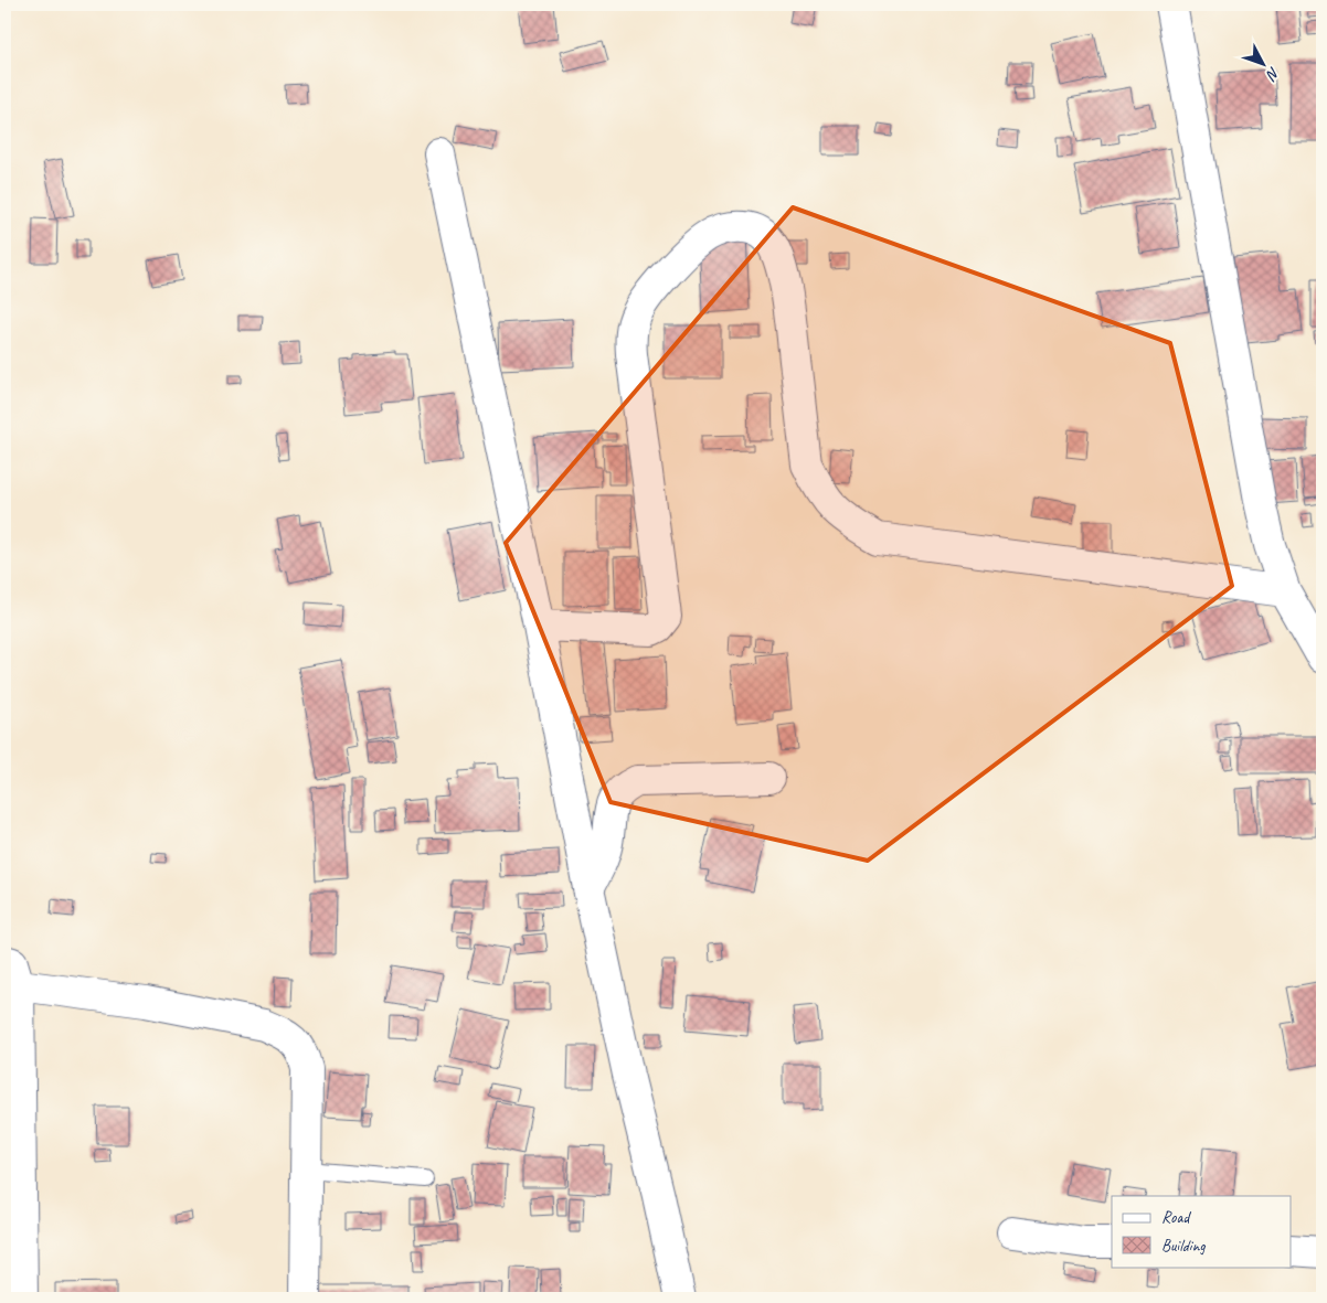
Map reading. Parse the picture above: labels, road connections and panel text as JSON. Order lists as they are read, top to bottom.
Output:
{
  "legend": ["Road", "Building"],
  "north": "bottom right"
}
